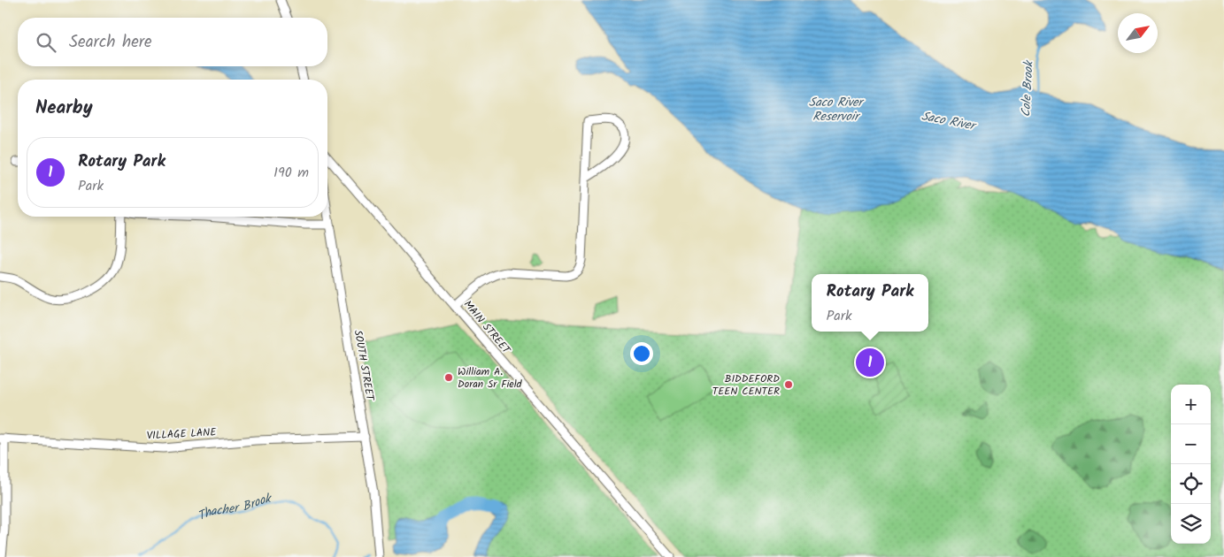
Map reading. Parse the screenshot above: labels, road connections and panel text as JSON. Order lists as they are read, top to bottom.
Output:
{
  "streets": {
    "street": ["MAIN STREET", "SOUTH STREET", "VILLAGE LANE"]
  },
  "crossings": [
    ["SOUTH STREET", "VILLAGE LANE"]
  ],
  "water": [
    "Cole Brook",
    "Saco River Reservoir",
    "Saco River",
    "Thacher Brook"
  ],
  "places": ["William A. Doran Sr Field", "BIDDEFORD TEEN CENTER"],
  "north": "top right",
  "page": {
    "search": "Search here",
    "heading": "Nearby",
    "list": [
      {
        "mark": "1",
        "name": "Rotary Park",
        "note": "Park",
        "value": "190 m"
      }
    ],
    "popup": ["Rotary Park", "Park"],
    "pins": "1",
    "map_buttons": ["+", "−"]
  }
}
